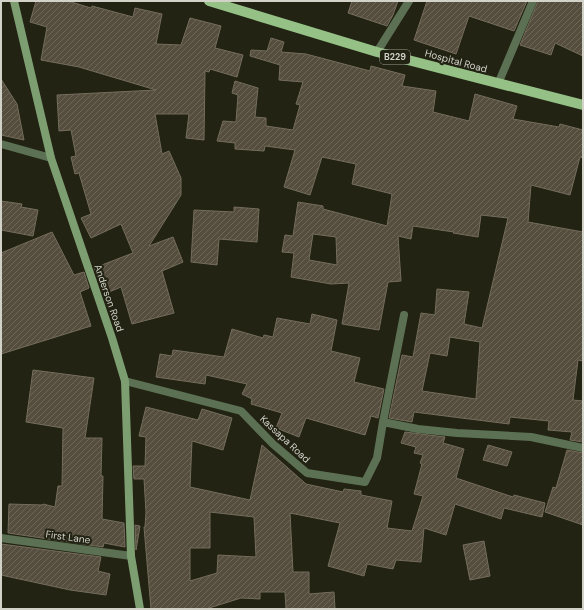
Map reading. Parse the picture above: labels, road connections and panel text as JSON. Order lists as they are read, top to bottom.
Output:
{
  "streets": {
    "main road": ["B229", "Hospital Road", "Anderson Road"],
    "street": ["Kassapa Road", "First Lane"]
  },
  "crossings": [
    ["Anderson Road", "Kassapa Road"],
    ["Anderson Road", "First Lane"]
  ]
}
